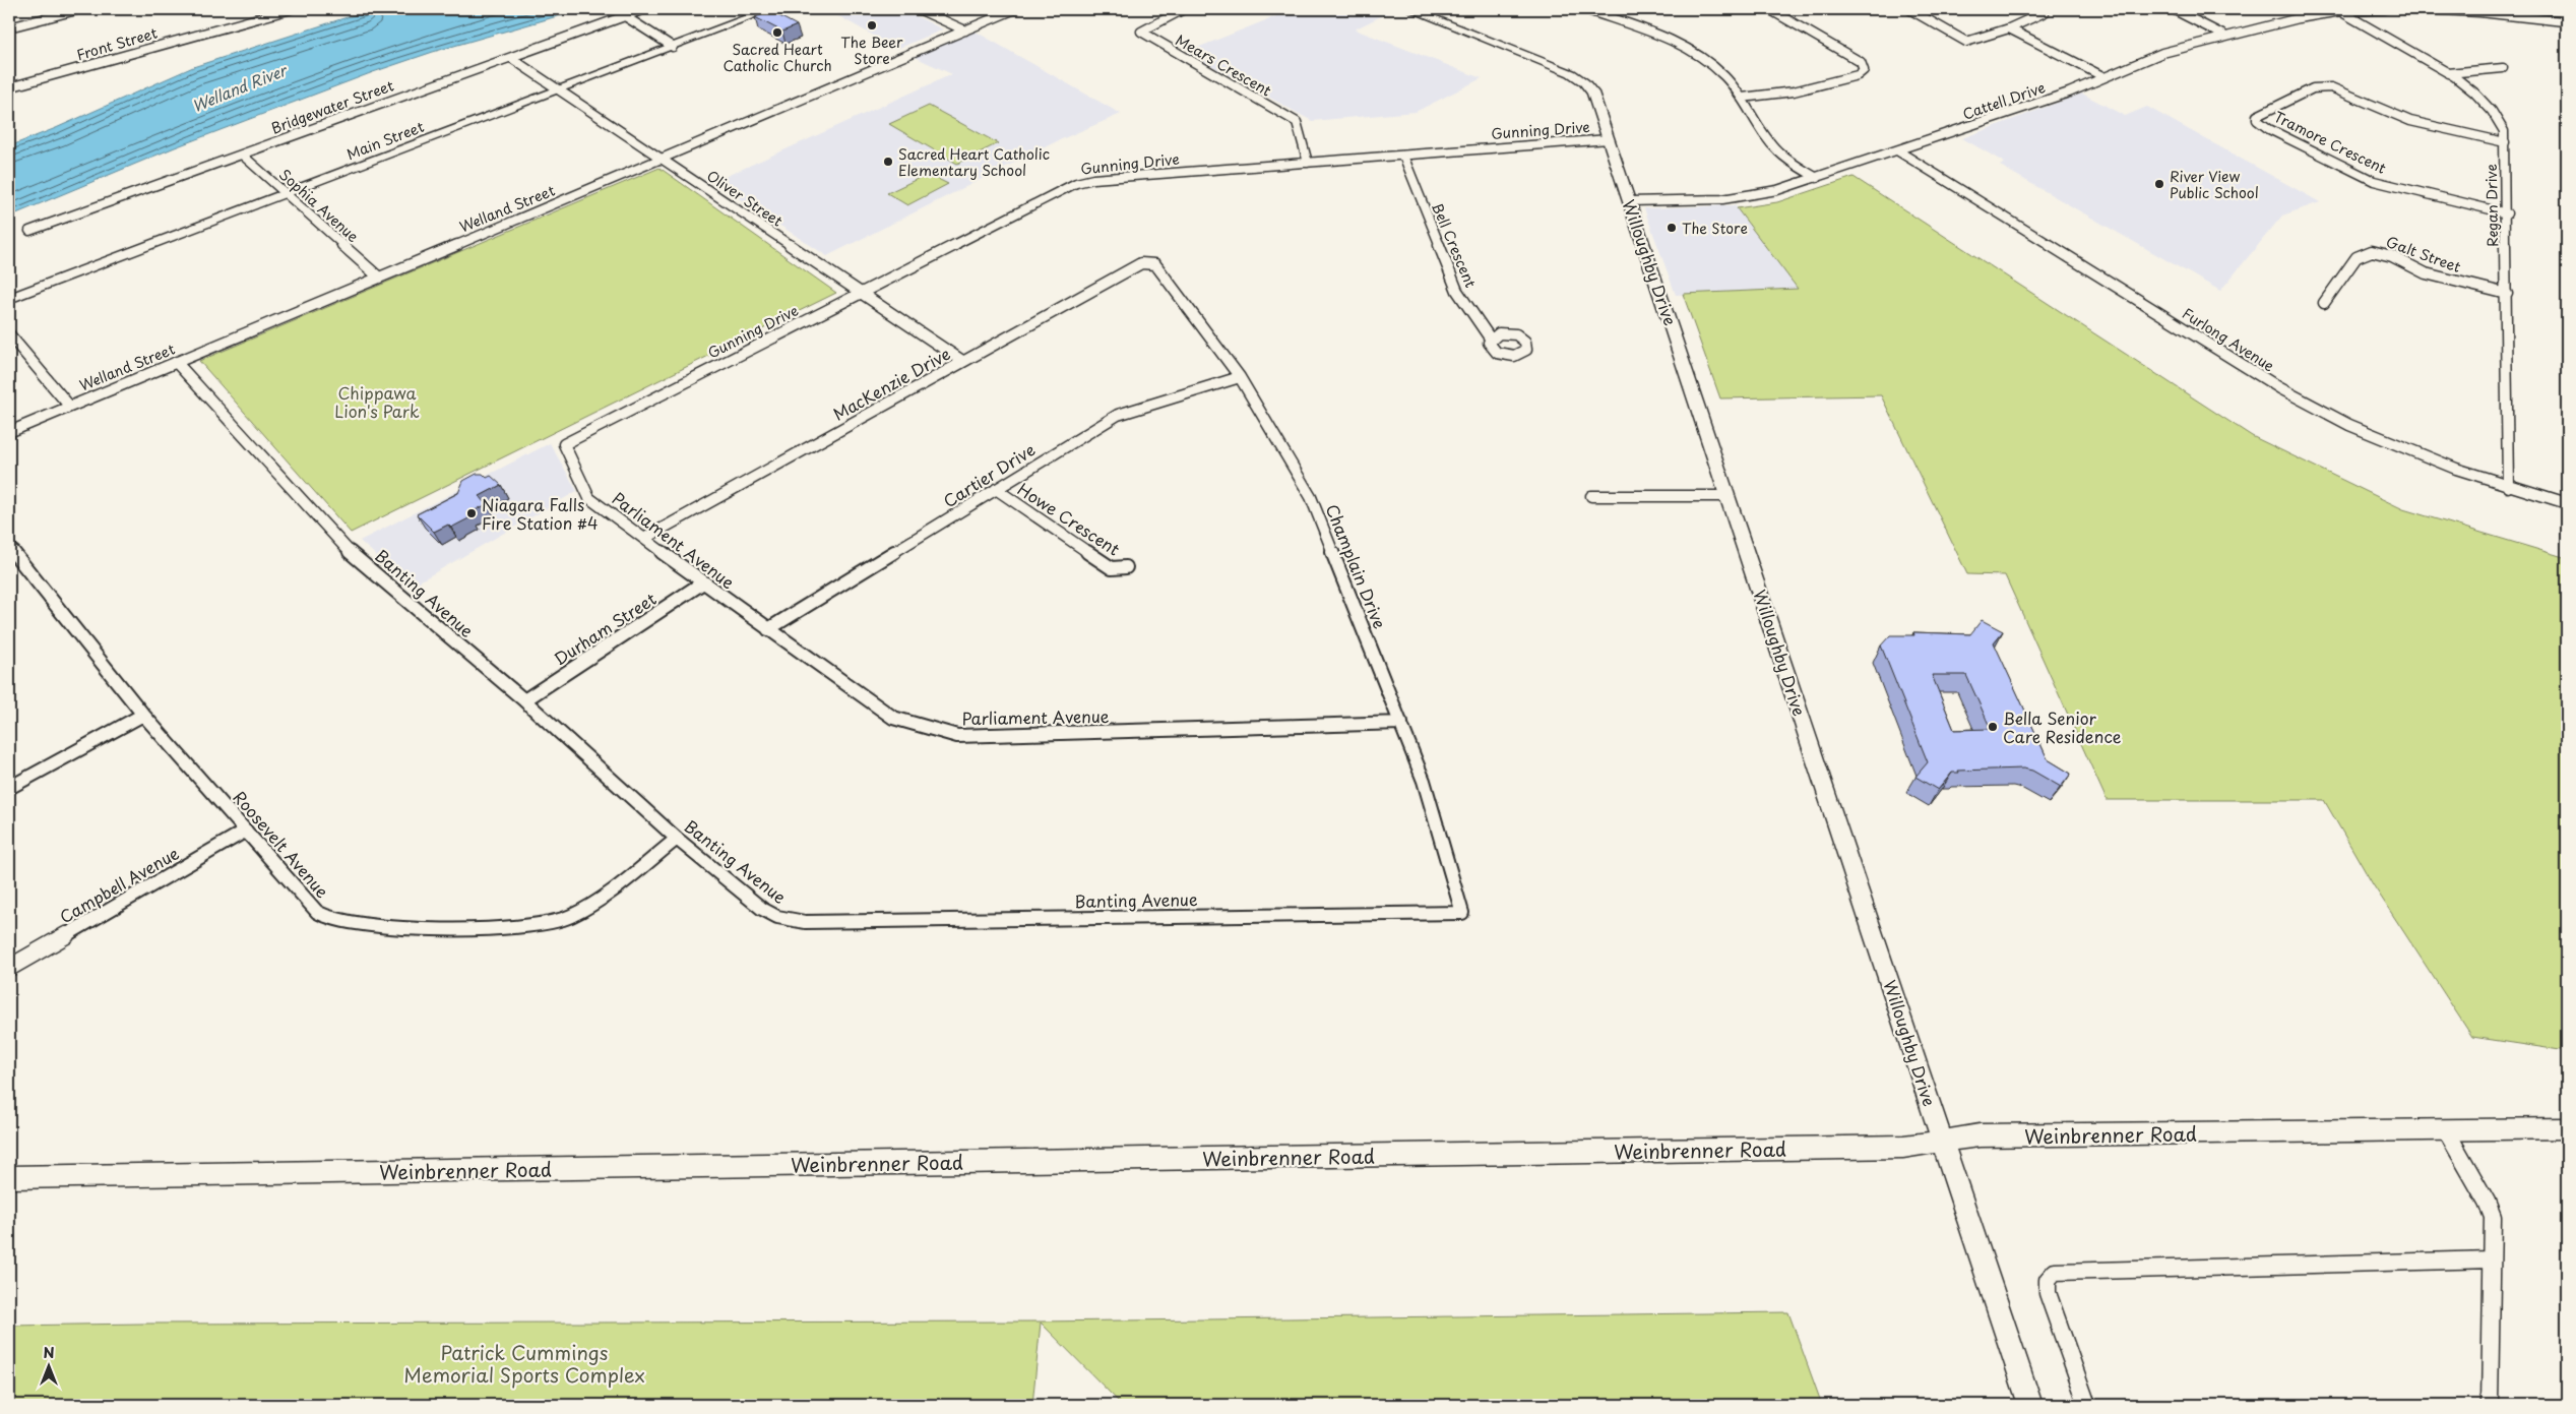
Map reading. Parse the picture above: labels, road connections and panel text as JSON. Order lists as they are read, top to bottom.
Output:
{
  "streets": {
    "street": [
      "Front Street",
      "Mears Crescent",
      "Cattell Drive",
      "Bridgewater Street",
      "Gunning Drive",
      "Main Street",
      "Tramore Crescent",
      "Oliver Street",
      "Sophia Avenue",
      "Regan Drive",
      "Welland Street",
      "Bell Crescent",
      "Galt Street",
      "Willoughby Drive",
      "Furlong Avenue",
      "MacKenzie Drive",
      "Cartier Drive",
      "Howe Crescent",
      "Parliament Avenue",
      "Champlain Drive",
      "Banting Avenue",
      "Durham Street",
      "Roosevelt Avenue",
      "Campbell Avenue",
      "Weinbrenner Road"
    ]
  },
  "crossings": [
    ["Mears Crescent", "Gunning Drive"],
    ["Cattell Drive", "Regan Drive"],
    ["Cattell Drive", "Willoughby Drive"],
    ["Cattell Drive", "Furlong Avenue"],
    ["Bridgewater Street", "Oliver Street"],
    ["Bridgewater Street", "Sophia Avenue"],
    ["Gunning Drive", "Oliver Street"],
    ["Gunning Drive", "Bell Crescent"],
    ["Gunning Drive", "Willoughby Drive"],
    ["Gunning Drive", "Parliament Avenue"],
    ["Main Street", "Oliver Street"],
    ["Main Street", "Sophia Avenue"],
    ["Tramore Crescent", "Regan Drive"],
    ["Oliver Street", "Welland Street"],
    ["Oliver Street", "MacKenzie Drive"],
    ["Sophia Avenue", "Welland Street"],
    ["Regan Drive", "Galt Street"],
    ["Regan Drive", "Furlong Avenue"],
    ["Welland Street", "Banting Avenue"],
    ["Willoughby Drive", "Weinbrenner Road"],
    ["MacKenzie Drive", "Parliament Avenue"],
    ["MacKenzie Drive", "Champlain Drive"],
    ["Cartier Drive", "Howe Crescent"],
    ["Cartier Drive", "Parliament Avenue"],
    ["Cartier Drive", "Champlain Drive"],
    ["Parliament Avenue", "Champlain Drive"],
    ["Parliament Avenue", "Durham Street"],
    ["Champlain Drive", "Banting Avenue"],
    ["Banting Avenue", "Durham Street"],
    ["Banting Avenue", "Roosevelt Avenue"],
    ["Roosevelt Avenue", "Campbell Avenue"]
  ],
  "water": ["Welland River"],
  "parks": ["Chippawa Lion's Park", "Patrick Cummings Memorial Sports Complex"],
  "places": [
    "The Beer Store",
    "Sacred Heart Catholic Church",
    "Sacred Heart Catholic Elementary School",
    "River View Public School",
    "The Store",
    "Niagara Falls Fire Station #4",
    "Bella Senior Care Residence"
  ],
  "north": "top"
}
